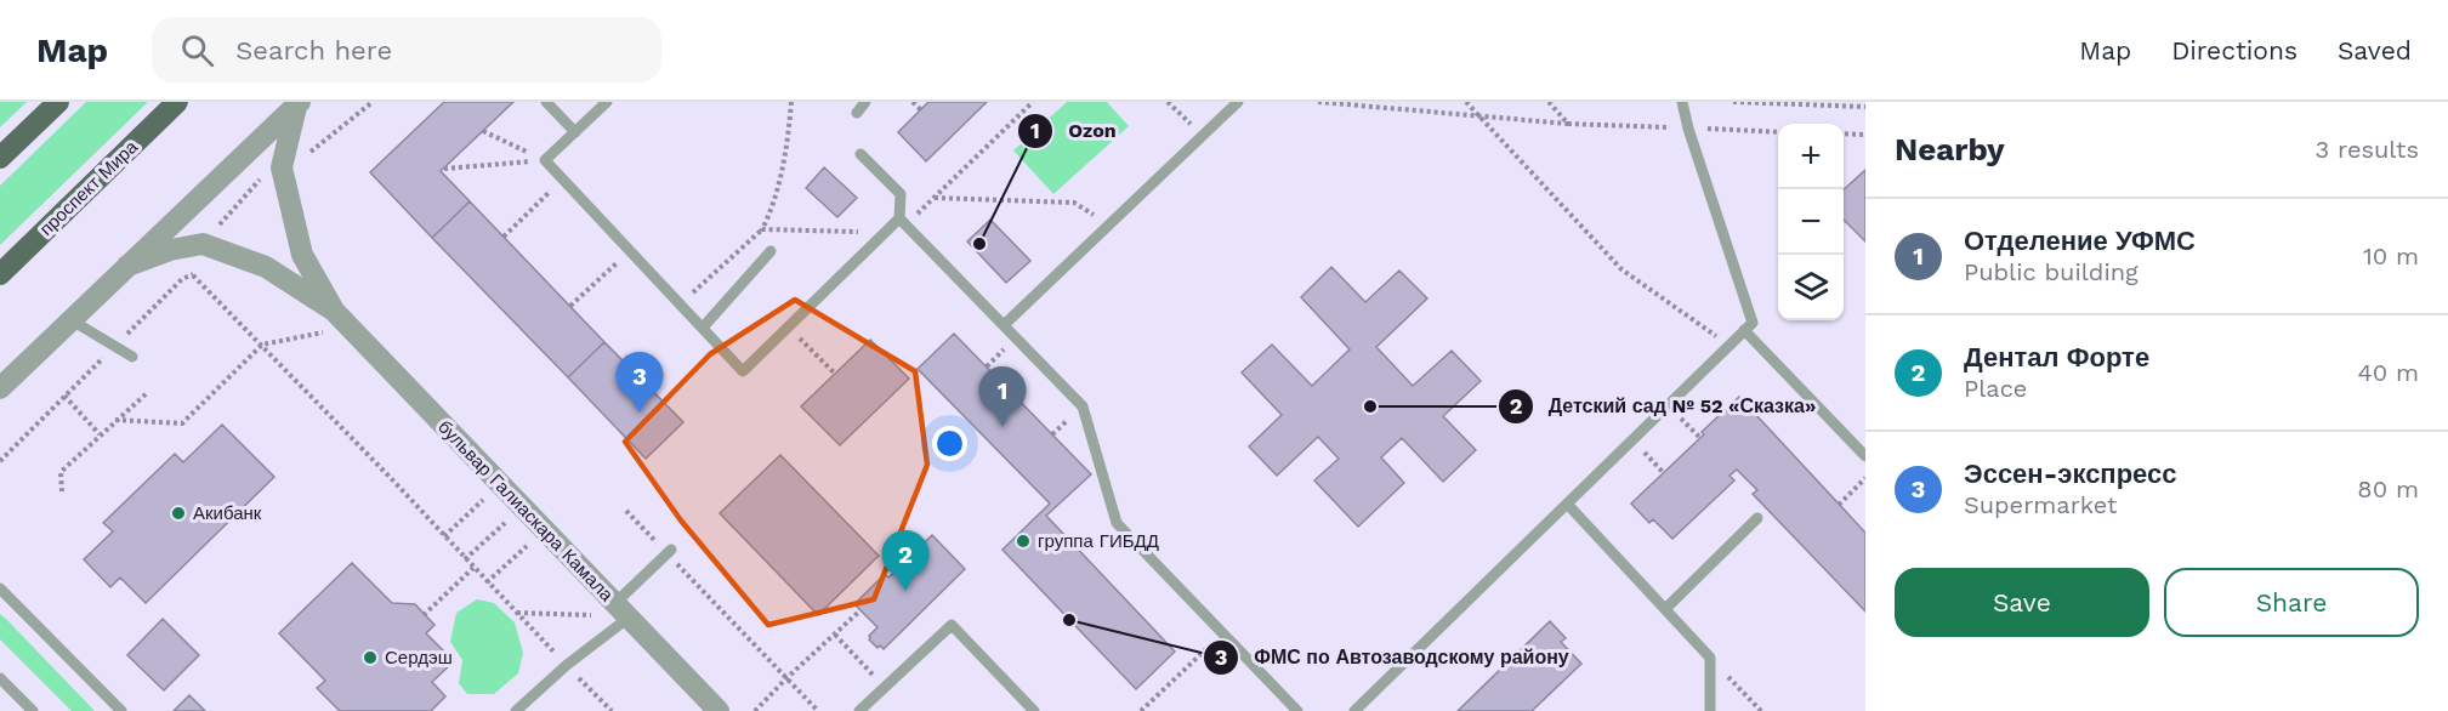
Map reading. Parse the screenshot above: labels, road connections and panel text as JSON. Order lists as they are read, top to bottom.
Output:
{
  "streets": {
    "main road": ["проспект Мира"],
    "street": ["бульвар Галиаскара Камала"]
  },
  "places": [
    "Ozon",
    "Детский сад № 52 «Сказка»",
    "Акибанк",
    "группа ГИБДД",
    "ФМС по Автозаводскому району",
    "Сердэш"
  ],
  "page": {
    "header": "Map",
    "search": "Search here",
    "nav": ["Map", "Directions", "Saved"],
    "heading": ["Nearby", "3 results"],
    "map_buttons": ["+", "−"],
    "list": [
      {
        "mark": "1",
        "name": "Отделение УФМС",
        "note": "Public building",
        "value": "10 m"
      },
      {
        "mark": "2",
        "name": "Дентал Форте",
        "note": "Place",
        "value": "40 m"
      },
      {
        "mark": "3",
        "name": "Эссен-экспресс",
        "note": "Supermarket",
        "value": "80 m"
      }
    ],
    "pins": ["3", "1", "2"],
    "buttons": ["Save", "Share"]
  }
}
